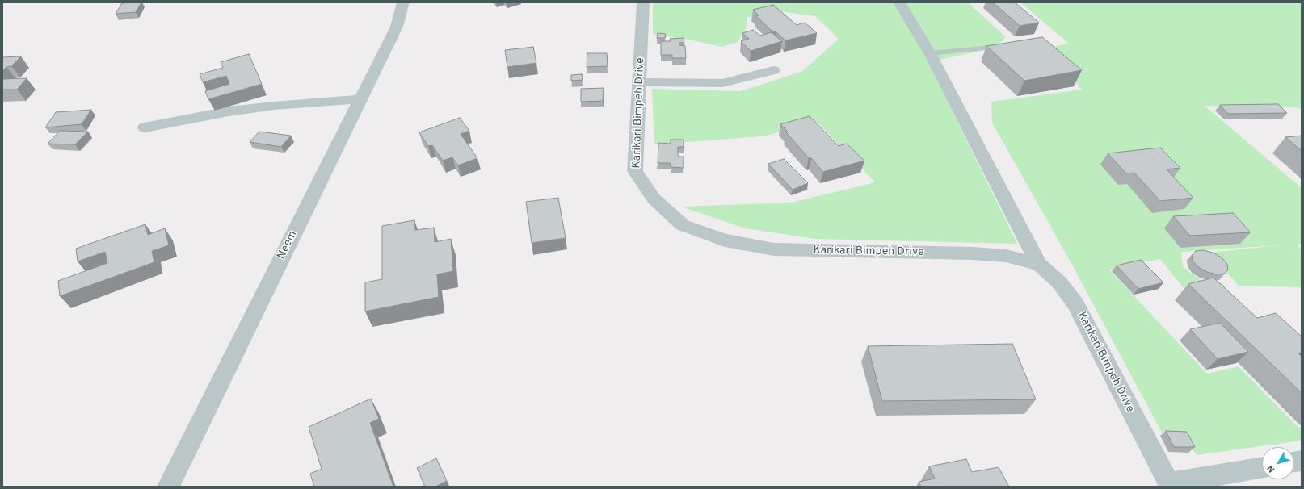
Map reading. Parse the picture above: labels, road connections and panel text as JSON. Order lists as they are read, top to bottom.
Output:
{
  "streets": {
    "street": ["Karikari Bimpeh Drive", "Neem"]
  },
  "north": "bottom left"
}
